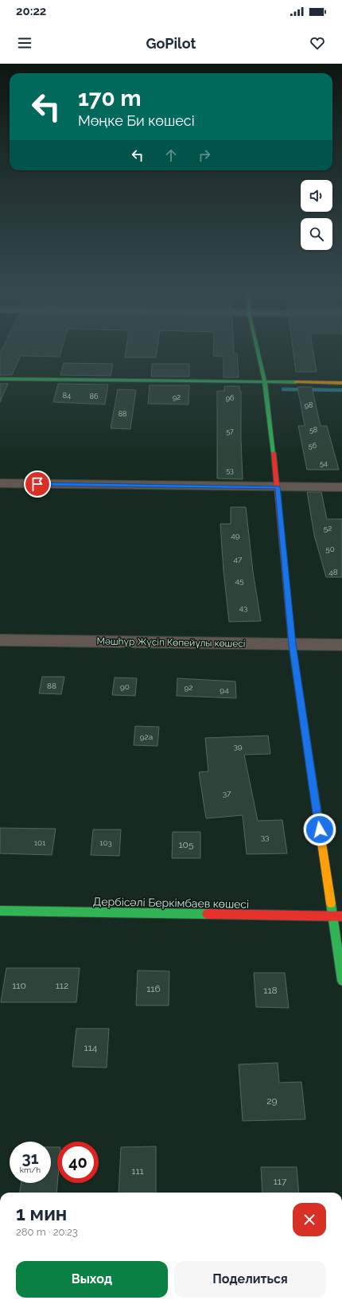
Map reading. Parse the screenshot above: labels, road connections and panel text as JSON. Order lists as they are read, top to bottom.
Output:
{
  "streets": {
    "street": ["Мәшһүр Жүсіп Көпейұлы көшесі", "Дербісәлі Беркімбаев көшесі"]
  },
  "house_numbers": [
    "84",
    "86",
    "92",
    "96",
    "98",
    "88",
    "58",
    "57",
    "56",
    "54",
    "53",
    "52",
    "49",
    "50",
    "47",
    "48",
    "45",
    "43",
    "88",
    "90",
    "92",
    "94",
    "92а",
    "39",
    "37",
    "33",
    "101",
    "103",
    "105",
    "110",
    "112",
    "116",
    "118",
    "114",
    "29",
    "111",
    "117"
  ],
  "page": {
    "status": "20:22",
    "header": "GoPilot",
    "turn": ["170 m", "Мөңке Би көшесі"],
    "speed": "31 km/h",
    "limit": "40",
    "heading": ["1 мин", "280 m · 20:23"],
    "buttons": ["Выход", "Поделиться"]
  }
}
